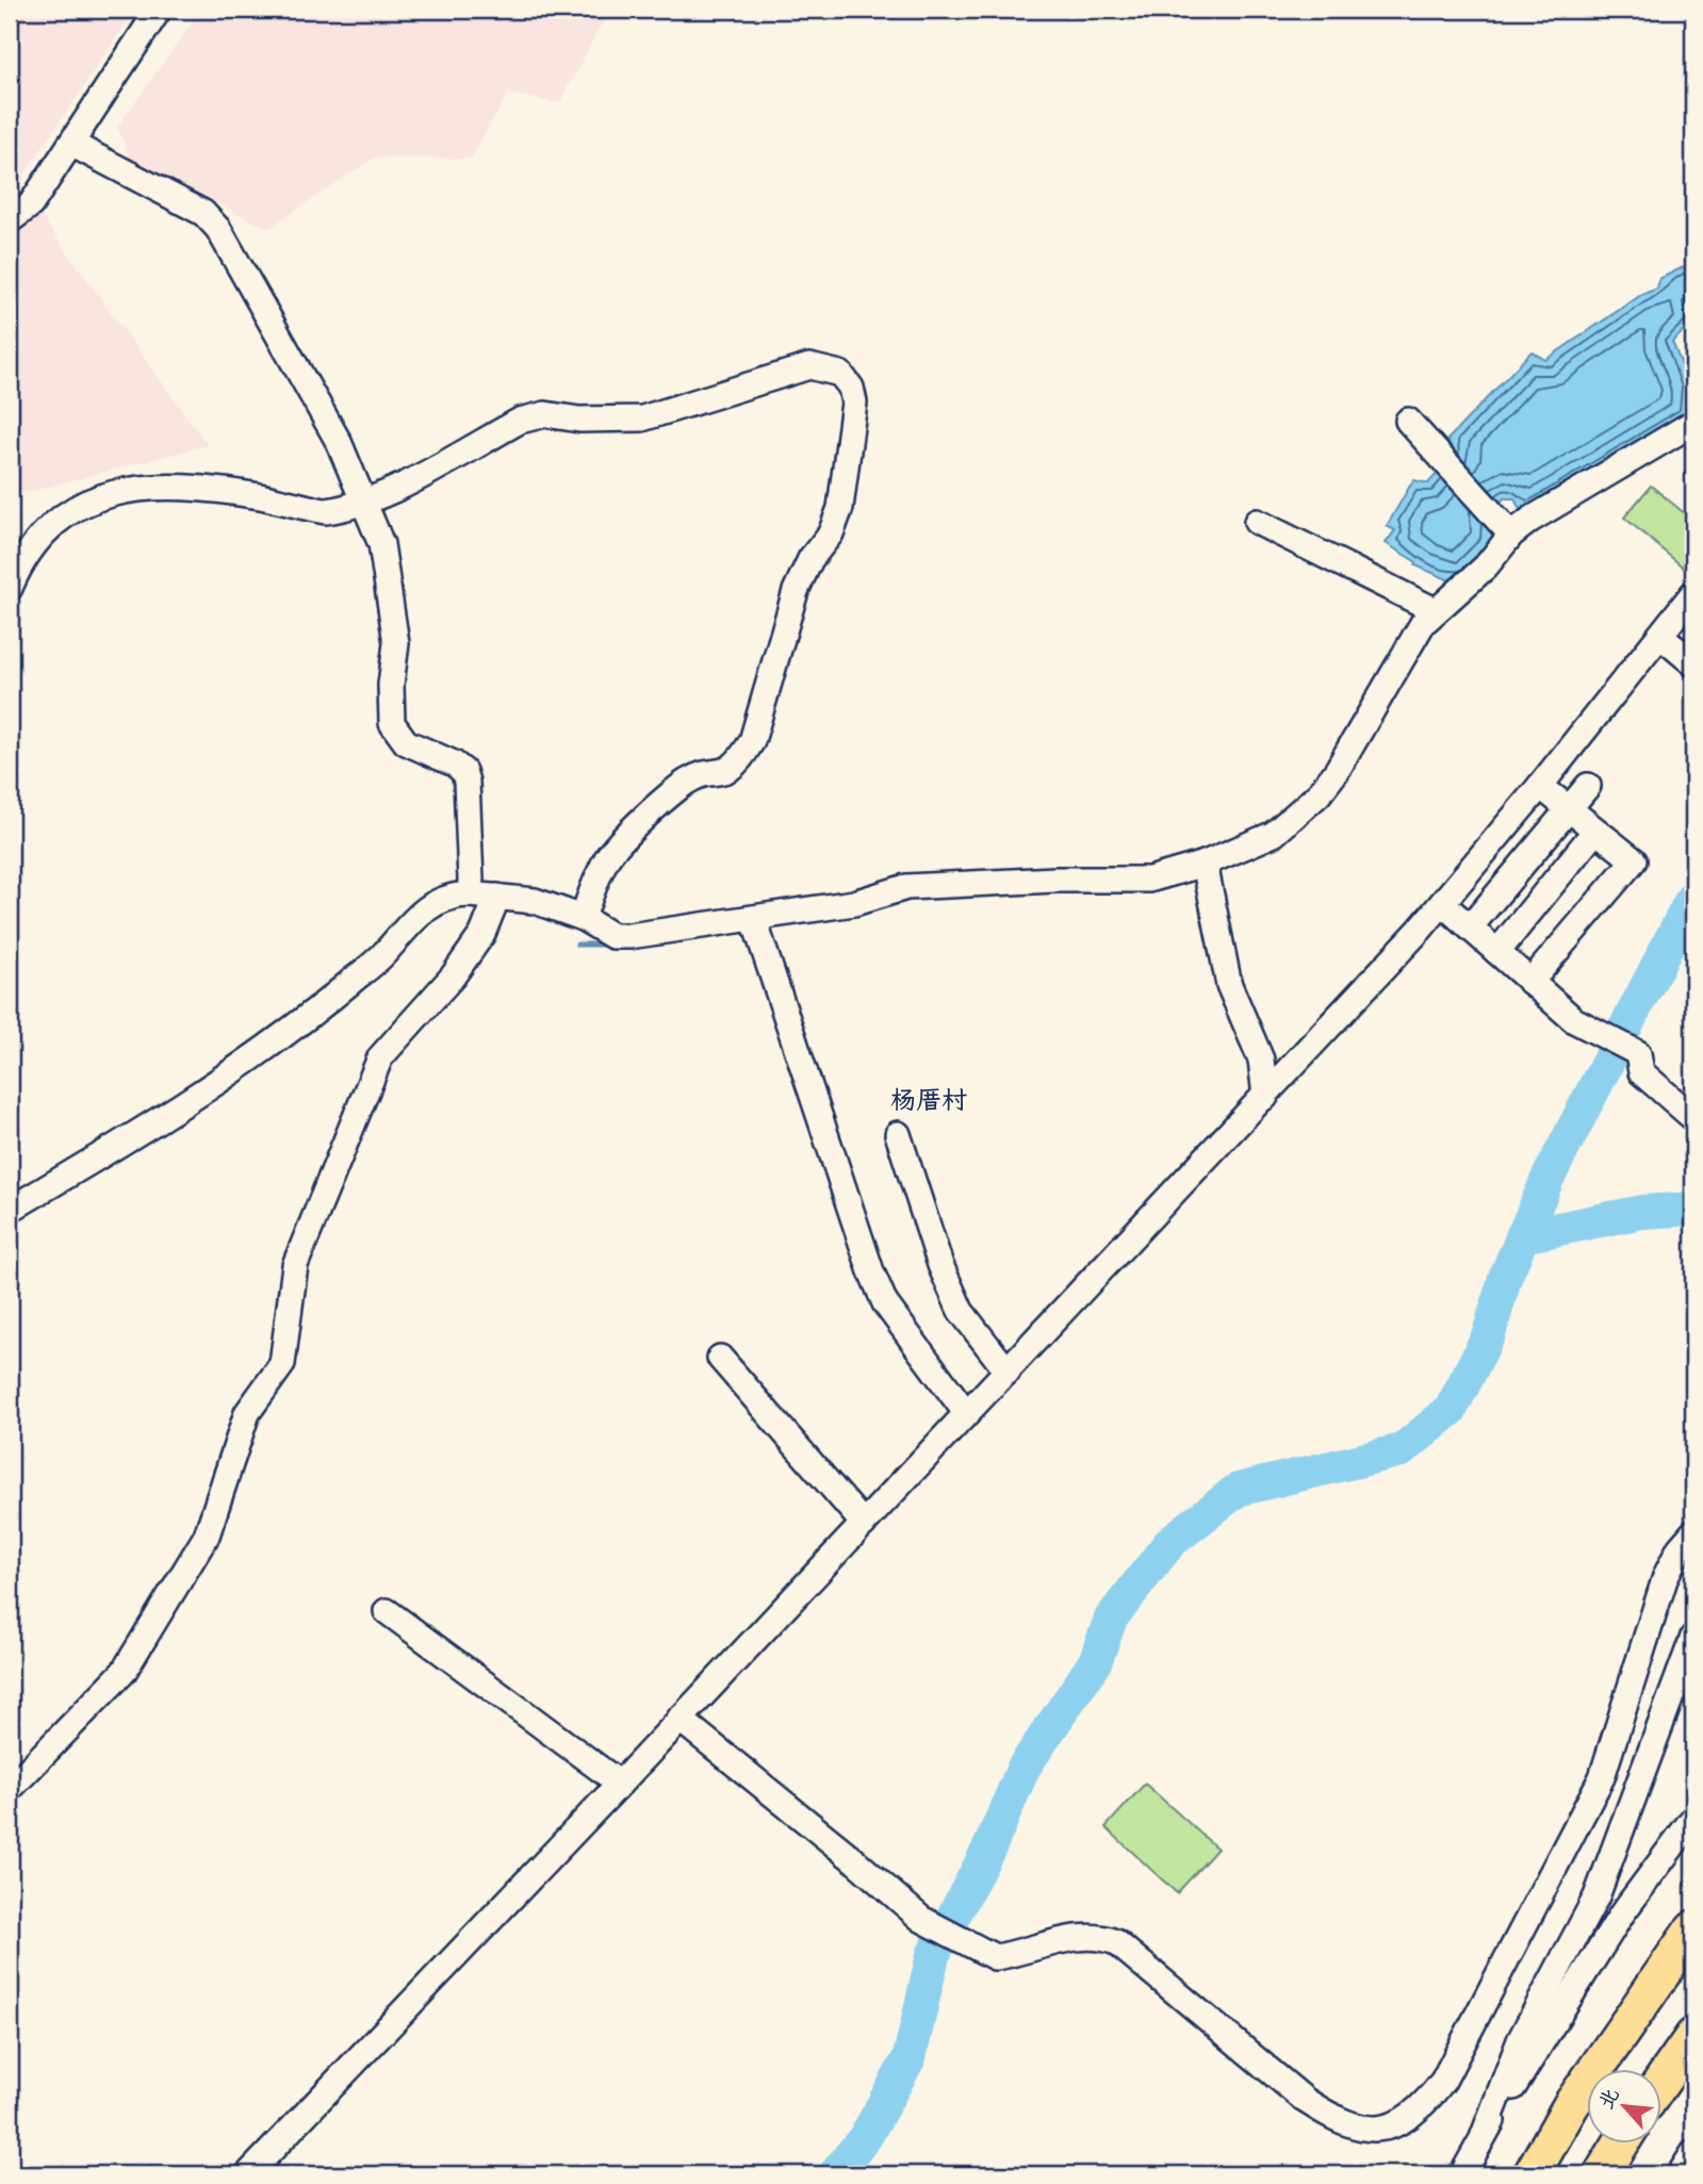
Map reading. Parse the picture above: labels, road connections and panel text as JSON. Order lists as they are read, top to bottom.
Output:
{
  "districts": ["杨厝村"],
  "north": "top left"
}
